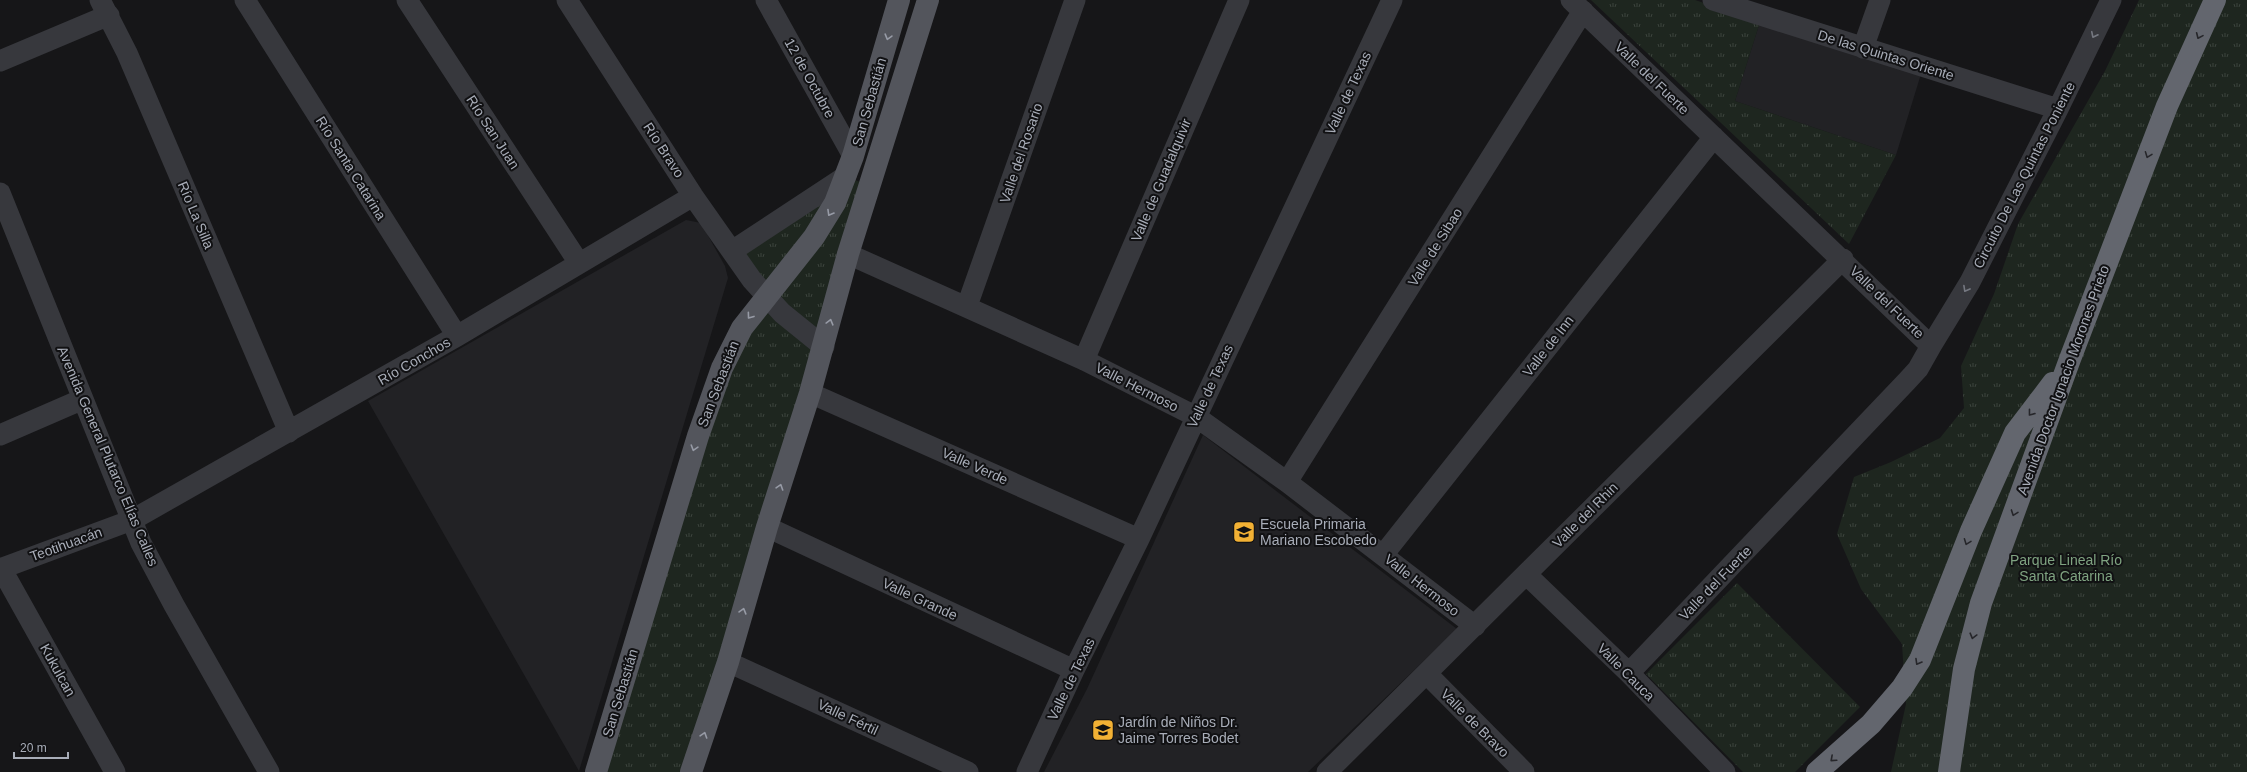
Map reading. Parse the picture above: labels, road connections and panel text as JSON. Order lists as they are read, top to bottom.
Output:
{
  "streets": {
    "highway": ["Avenida Doctor Ignacio Morones Prieto"],
    "main road": ["San Sebastián"],
    "street": [
      "De las Quintas Oriente",
      "12 de Octubre",
      "Valle del Fuerte",
      "Valle de Texas",
      "Río San Juan",
      "Río Bravo",
      "Valle del Rosario",
      "Río Santa Catarina",
      "Circuito De Las Quintas Poniente",
      "Valle de Guadalquivir",
      "Río La Silla",
      "Valle de Sibao",
      "Valle de Inn",
      "Río Conchos",
      "Valle Hermoso",
      "Avenida General Plutarco Elías Calles",
      "Valle Verde",
      "Valle del Rhin",
      "Teotihuacán",
      "Valle Grande",
      "Kukulcan",
      "Valle Cauca",
      "Valle Fértil",
      "Valle de Bravo"
    ]
  },
  "crossings": [
    ["De las Quintas Oriente", "Circuito De Las Quintas Poniente"],
    ["12 de Octubre", "San Sebastián"],
    ["Valle del Fuerte", "Circuito De Las Quintas Poniente"],
    ["Valle del Fuerte", "Valle de Sibao"],
    ["Valle del Fuerte", "Valle de Inn"],
    ["Valle del Fuerte", "Valle del Rhin"],
    ["Valle del Fuerte", "Valle Cauca"],
    ["Valle de Texas", "Valle Hermoso"],
    ["Valle de Texas", "Valle Verde"],
    ["Valle de Texas", "Valle Grande"],
    ["San Sebastián", "Río Bravo"],
    ["San Sebastián", "Valle Hermoso"],
    ["San Sebastián", "Valle Verde"],
    ["San Sebastián", "Valle Grande"],
    ["San Sebastián", "Valle Fértil"],
    ["Río San Juan", "Río Conchos"],
    ["Río Bravo", "Río Conchos"],
    ["Valle del Rosario", "Valle Hermoso"],
    ["Río Santa Catarina", "Río Conchos"],
    ["Valle de Guadalquivir", "Valle Hermoso"],
    ["Río La Silla", "Río Conchos"],
    ["Valle de Sibao", "Valle Hermoso"],
    ["Valle de Inn", "Valle Hermoso"],
    ["Río Conchos", "Avenida General Plutarco Elías Calles"],
    ["Río Conchos", "Teotihuacán"],
    ["Valle Hermoso", "Valle del Rhin"],
    ["Avenida General Plutarco Elías Calles", "Teotihuacán"],
    ["Valle del Rhin", "Valle Cauca"],
    ["Valle del Rhin", "Valle de Bravo"],
    ["Teotihuacán", "Kukulcan"]
  ],
  "one_way": ["Circuito De Las Quintas Poniente"],
  "parks": ["Parque Lineal Río Santa Catarina"],
  "places": {
    "school or university": ["Escuela Primaria Mariano Escobedo", "Jardín de Niños Dr. Jaime Torres Bodet"]
  },
  "scale_bar": "20 m"
}
